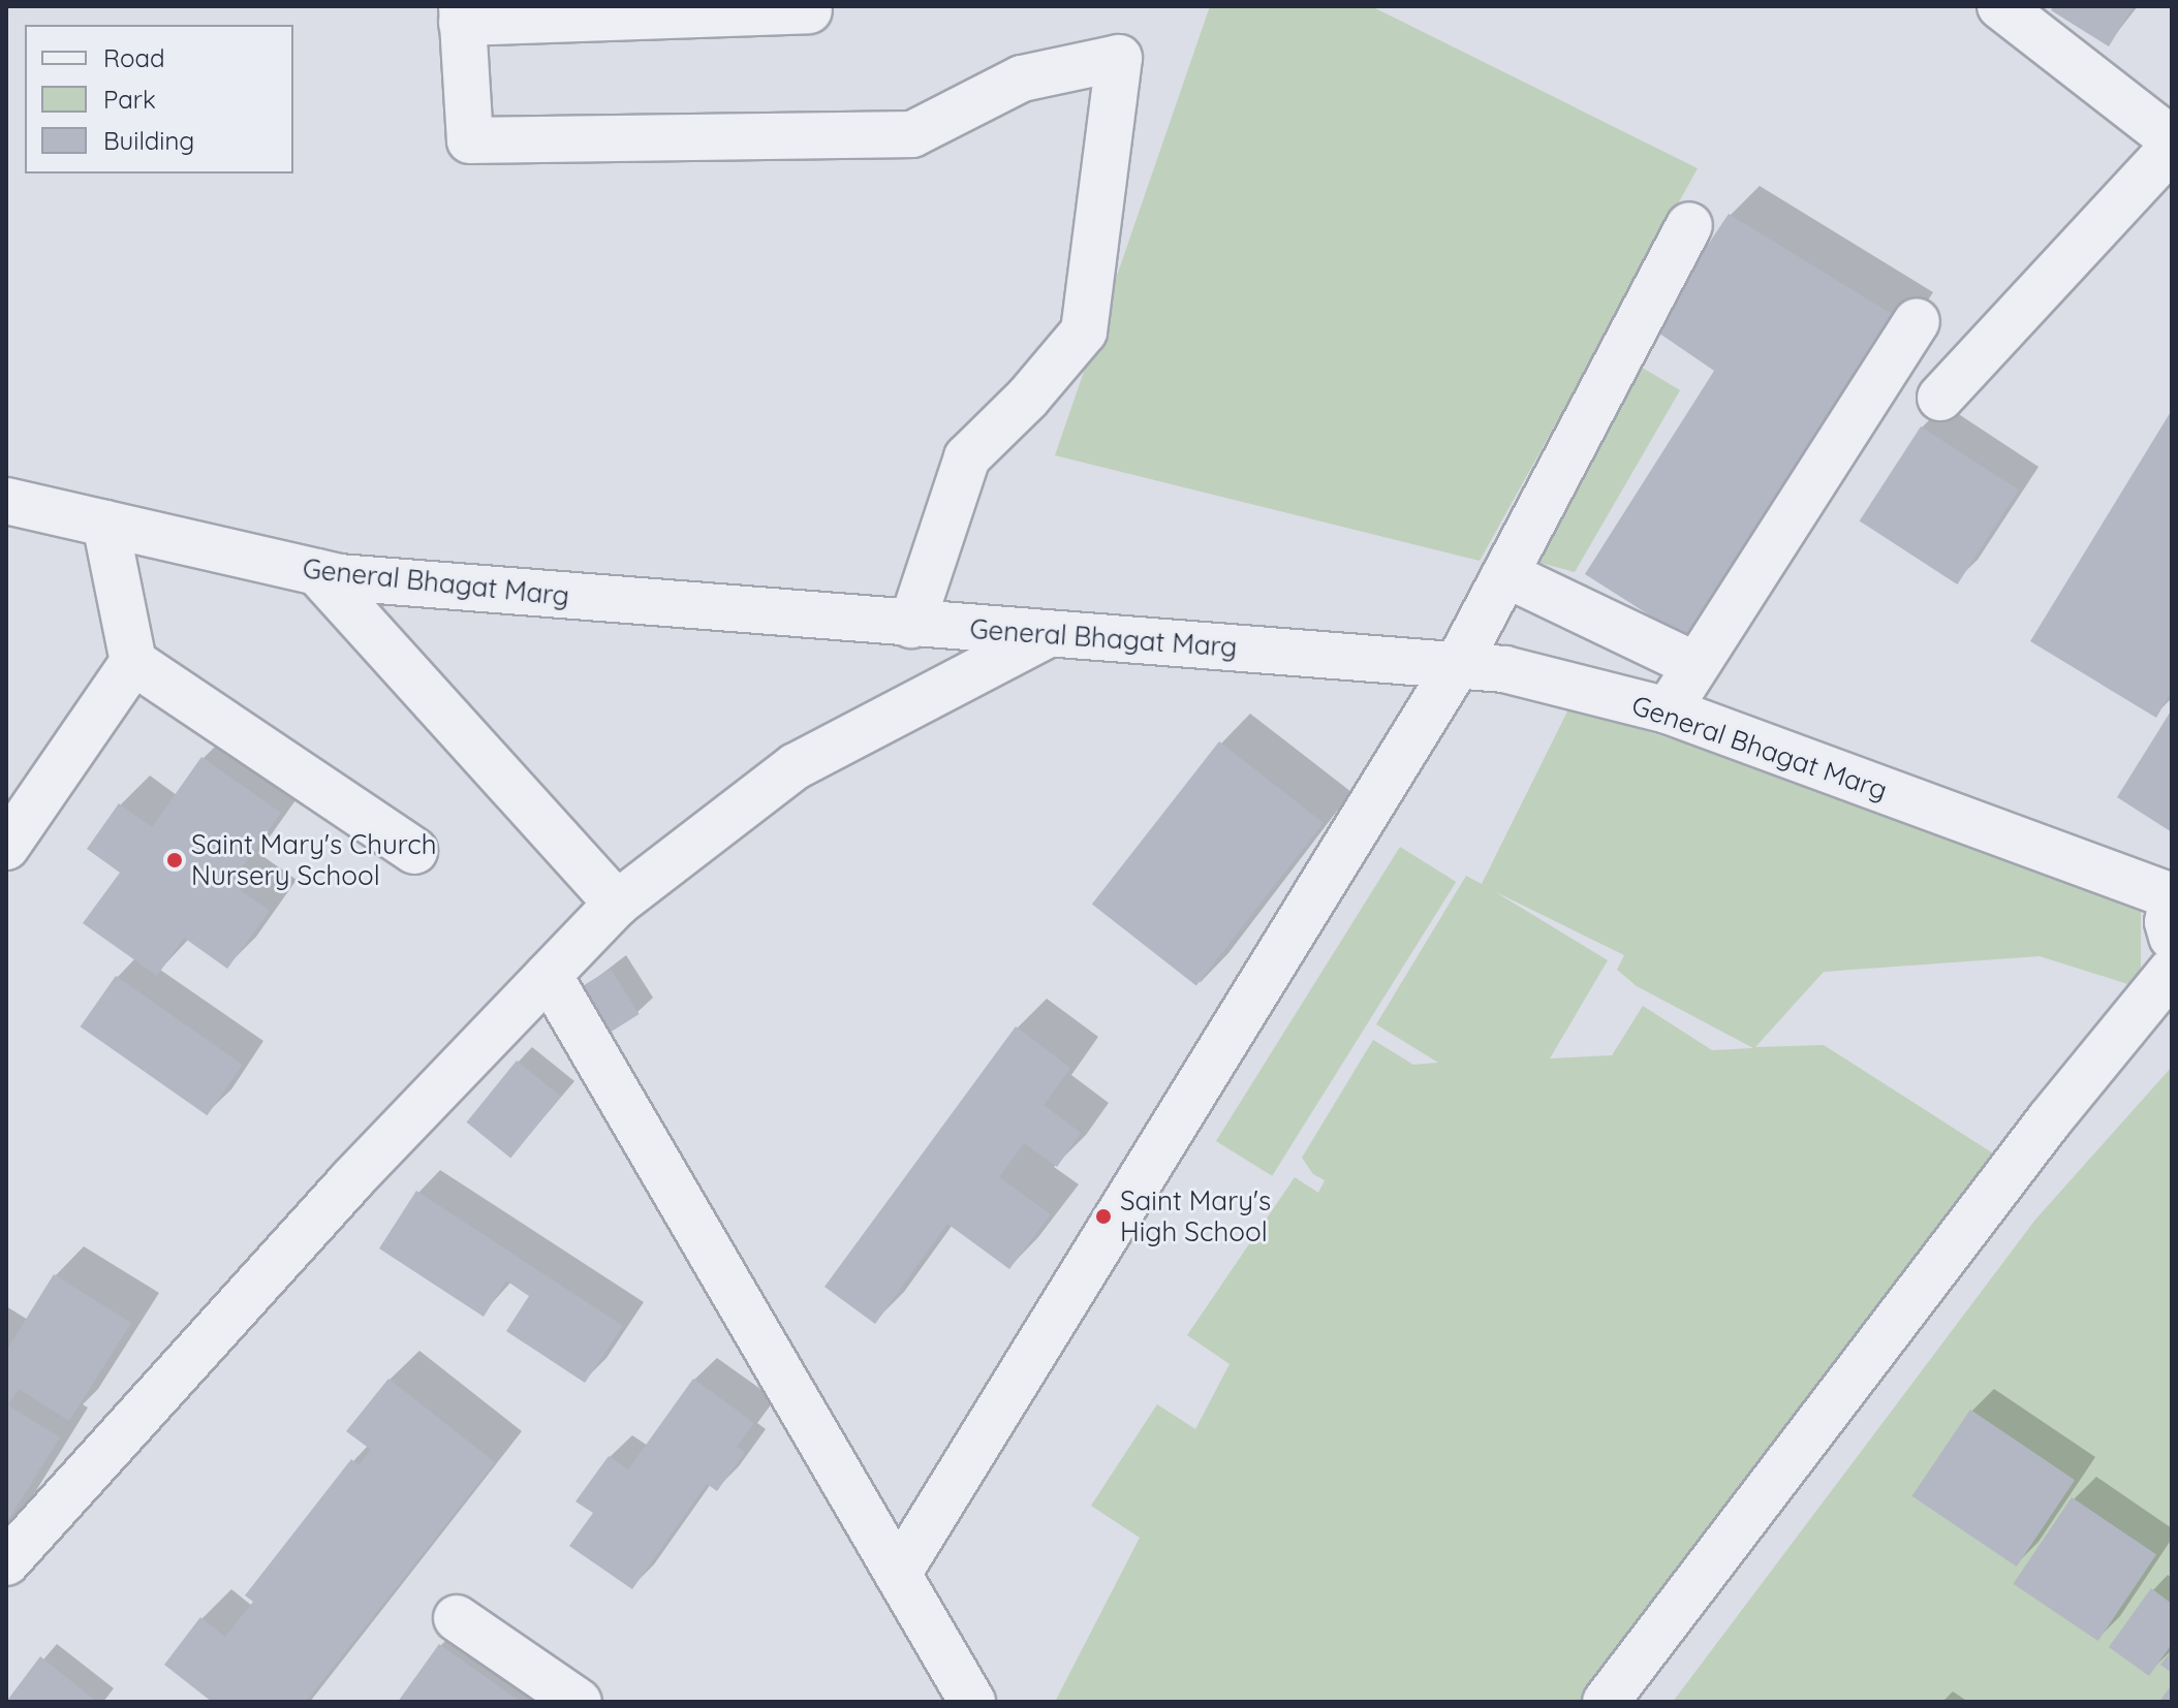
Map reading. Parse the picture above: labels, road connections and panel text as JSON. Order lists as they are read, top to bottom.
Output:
{
  "streets": {
    "street": ["General Bhagat Marg"]
  },
  "places": ["Saint Mary's Church Nursery School", "Saint Mary's High School"],
  "legend": ["Road", "Park", "Building"]
}
